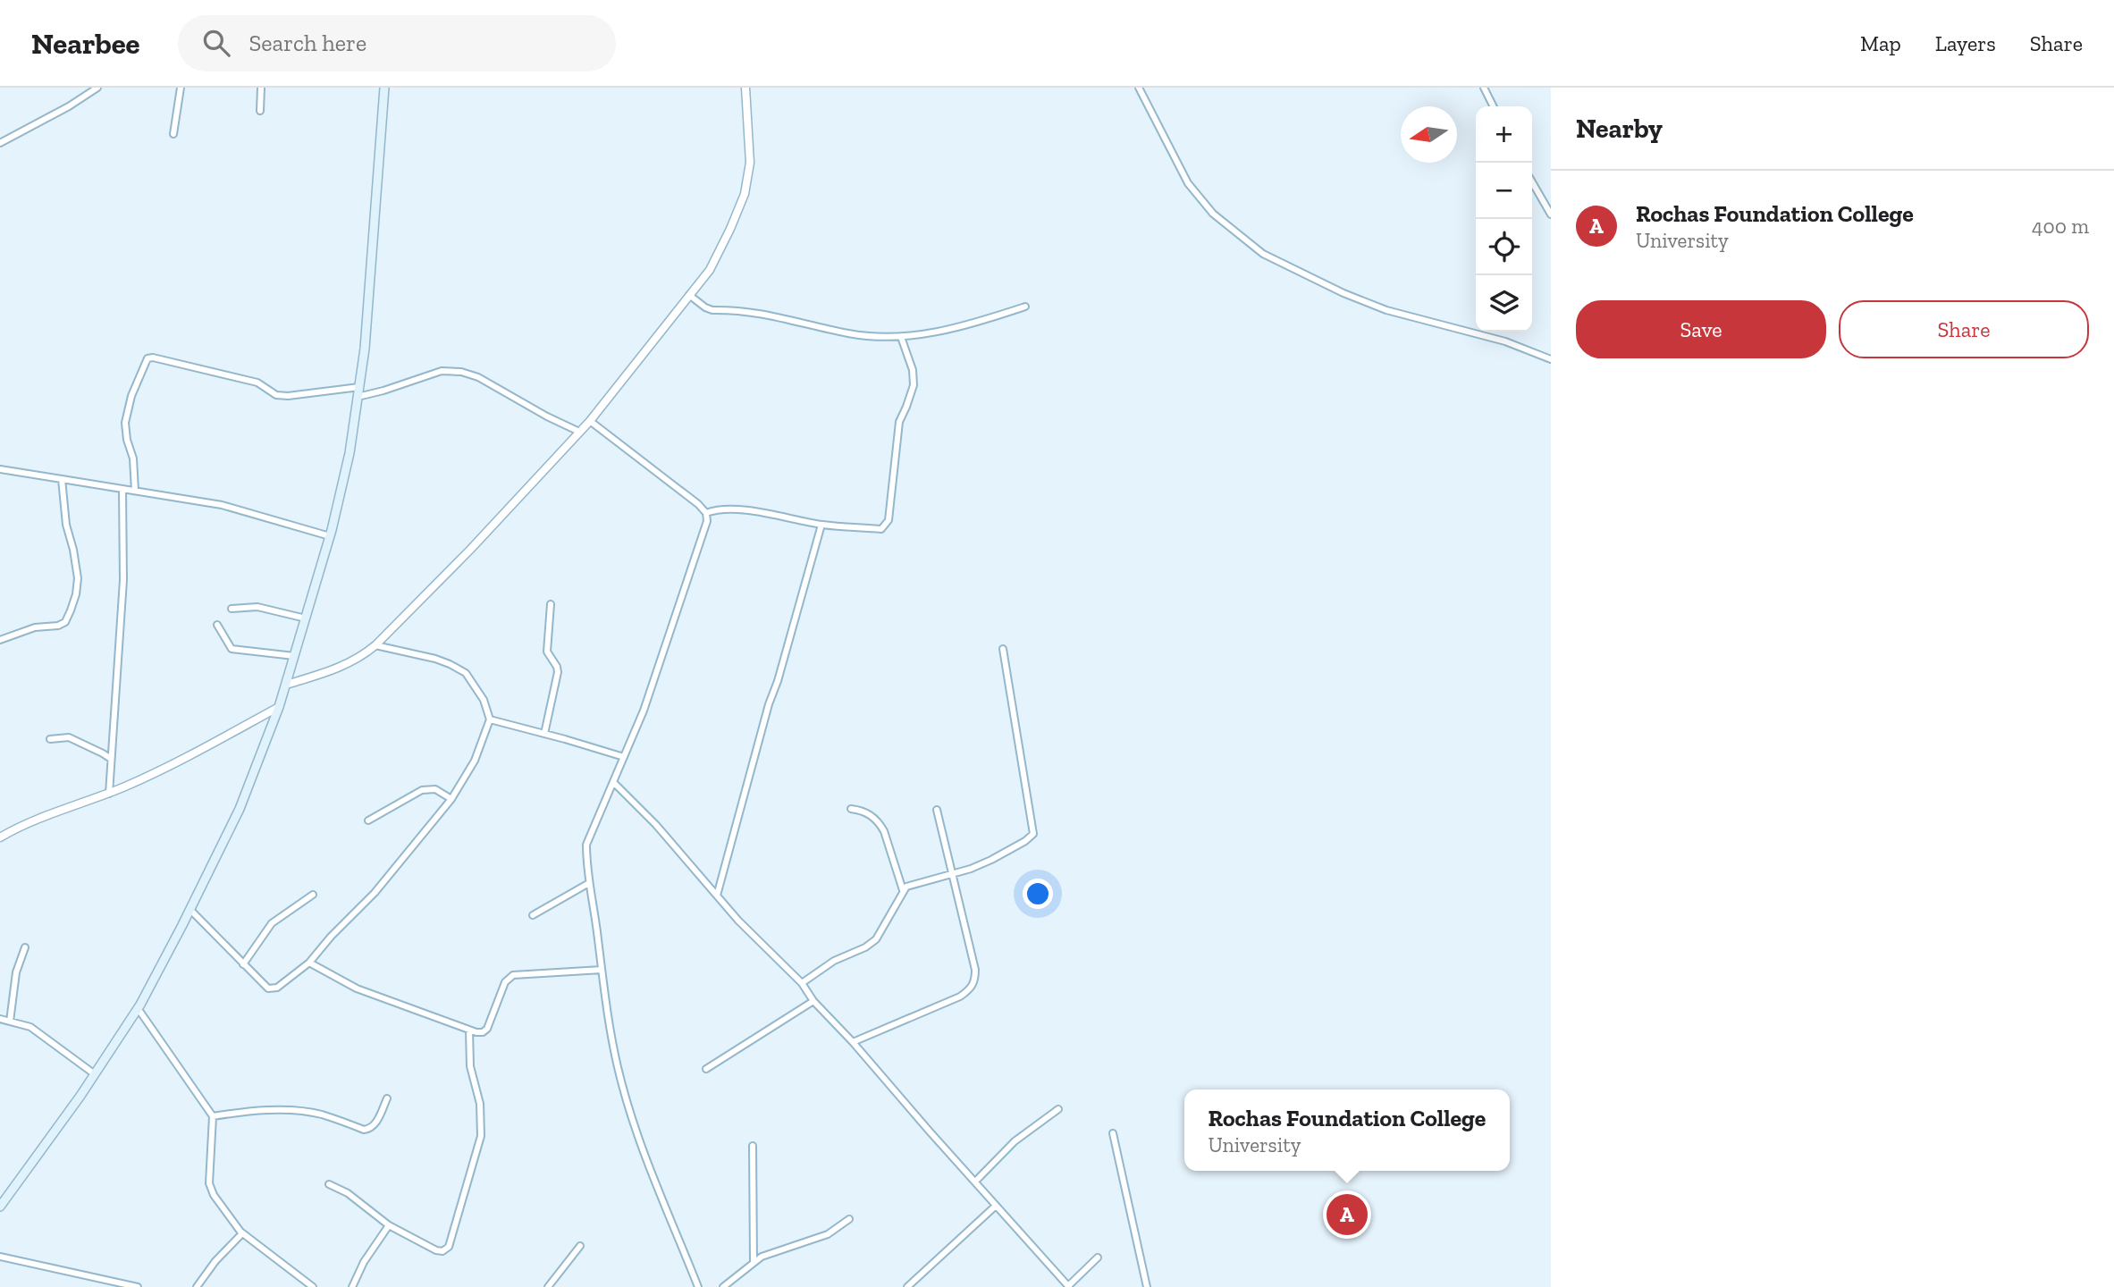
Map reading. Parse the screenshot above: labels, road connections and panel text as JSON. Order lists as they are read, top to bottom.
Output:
{
  "north": "left",
  "page": {
    "header": "Nearbee",
    "search": "Search here",
    "nav": ["Map", "Layers", "Share"],
    "heading": "Nearby",
    "map_buttons": ["+", "−"],
    "list": [
      {
        "mark": "A",
        "name": "Rochas Foundation College",
        "note": "University",
        "value": "400 m"
      }
    ],
    "buttons": ["Save", "Share"],
    "popup": ["Rochas Foundation College", "University"],
    "pins": "A"
  }
}
